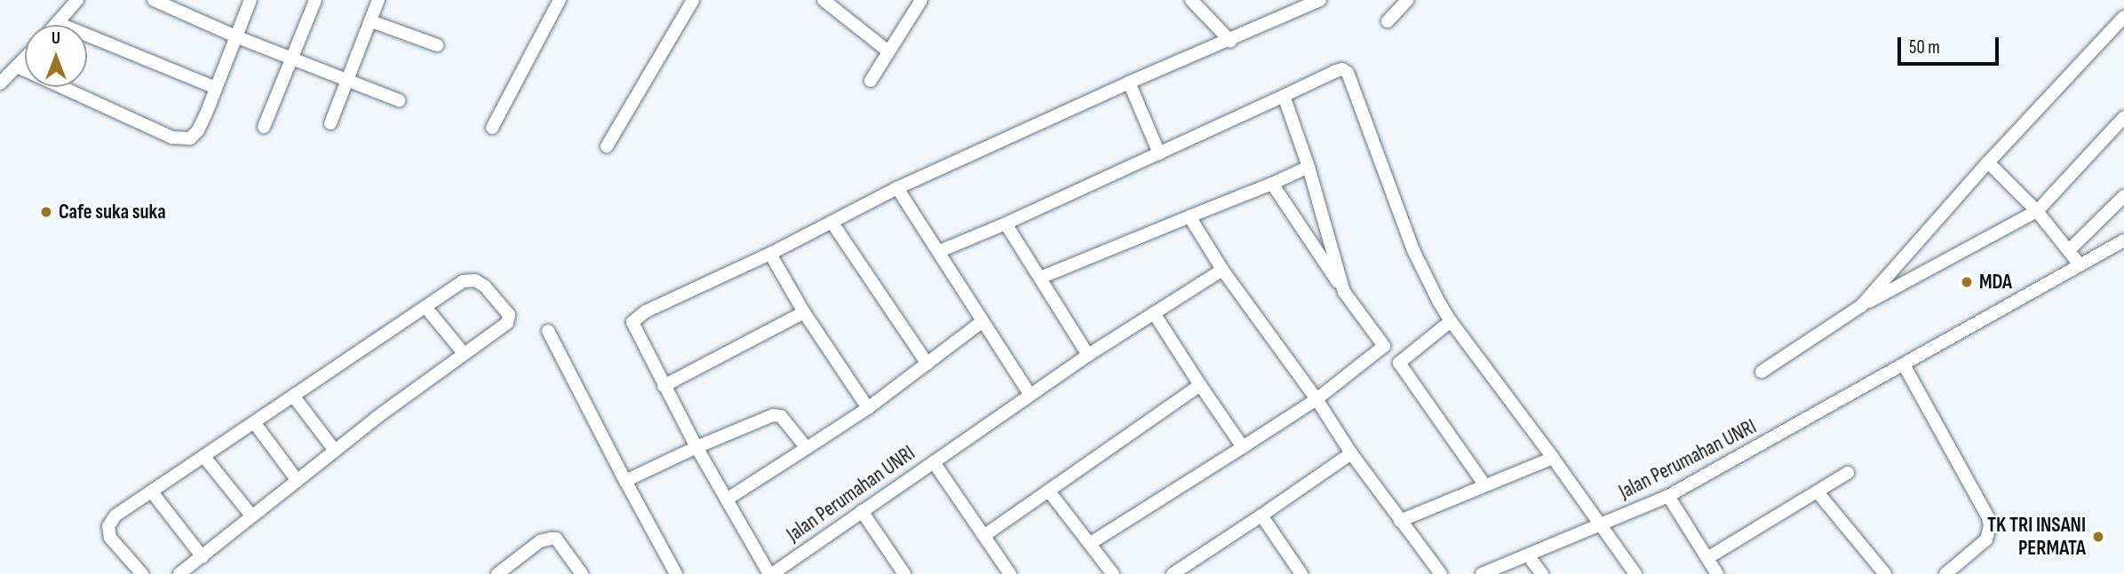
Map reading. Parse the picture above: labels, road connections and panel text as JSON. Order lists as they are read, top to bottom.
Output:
{
  "streets": {
    "street": ["Jalan Perumahan UNRI"]
  },
  "places": ["Cafe suka suka", "MDA", "TK TRI INSANI PERMATA"],
  "scale_bar": "50 m",
  "north": "top"
}
